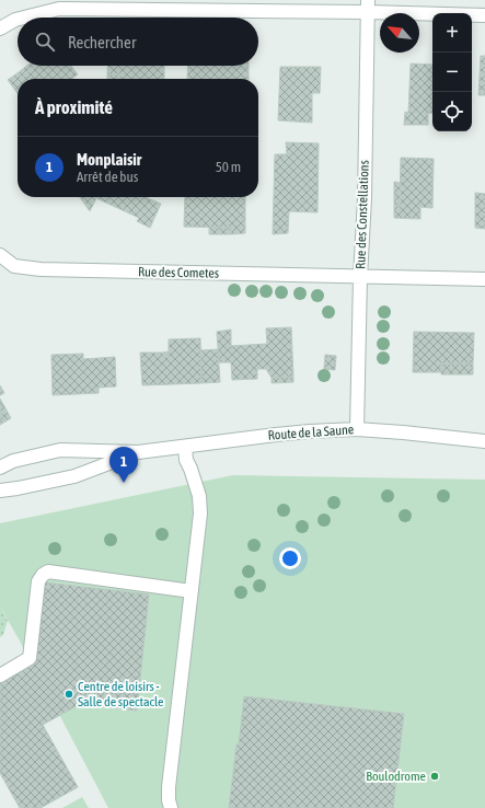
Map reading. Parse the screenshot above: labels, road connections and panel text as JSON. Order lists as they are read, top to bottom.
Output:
{
  "streets": {
    "street": ["Rue des Constellations", "Rue des Cometes", "Route de la Saune"]
  },
  "crossings": [
    ["Rue des Constellations", "Rue des Cometes"],
    ["Rue des Constellations", "Route de la Saune"]
  ],
  "places": ["Centre de loisirs - Salle de spectacle", "Boulodrome"],
  "north": "top left",
  "page": {
    "map_buttons": ["+", "−"],
    "search": "Rechercher",
    "heading": "À proximité",
    "list": [
      {
        "mark": "1",
        "name": "Monplaisir",
        "note": "Arrêt de bus",
        "value": "50 m"
      }
    ],
    "pins": "1"
  }
}
